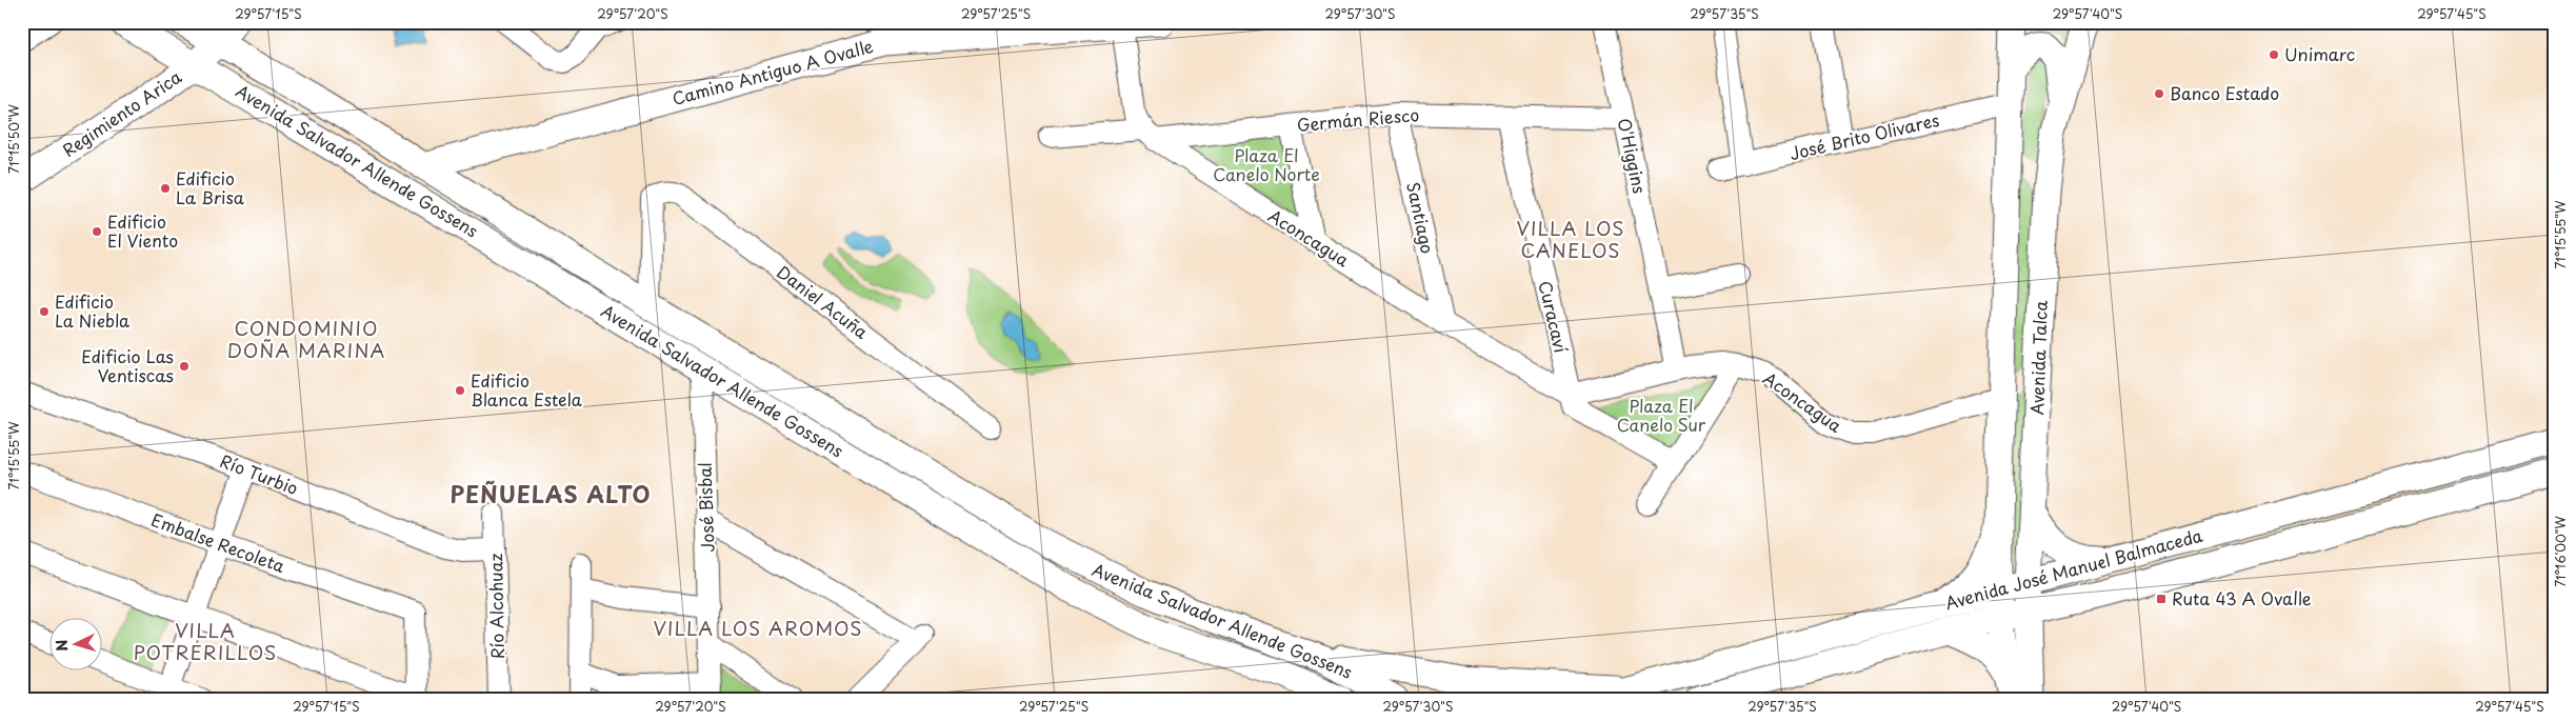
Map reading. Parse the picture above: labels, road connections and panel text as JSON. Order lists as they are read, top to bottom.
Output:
{
  "streets": {
    "main road": [
      "Camino Antiguo A Ovalle",
      "Regimiento Arica",
      "Avenida Salvador Allende Gossens",
      "Avenida Talca",
      "Avenida José Manuel Balmaceda"
    ],
    "street": [
      "Germán Riesco",
      "José Brito Olivares",
      "O'Higgins",
      "Santiago",
      "Aconcagua",
      "Daniel Acuña",
      "Curacaví",
      "Río Turbio",
      "José Bisbal",
      "Embalse Recoleta",
      "Río Alcohuaz"
    ]
  },
  "crossings": [
    ["Camino Antiguo A Ovalle", "Avenida Salvador Allende Gossens"],
    ["Regimiento Arica", "Avenida Salvador Allende Gossens"],
    ["Germán Riesco", "O'Higgins"],
    ["Germán Riesco", "Santiago"],
    ["Germán Riesco", "Aconcagua"],
    ["Germán Riesco", "Curacaví"],
    ["José Brito Olivares", "Avenida Talca"],
    ["O'Higgins", "Aconcagua"],
    ["Avenida Salvador Allende Gossens", "Daniel Acuña"],
    ["Avenida Salvador Allende Gossens", "José Bisbal"],
    ["Santiago", "Aconcagua"],
    ["Aconcagua", "Curacaví"],
    ["Aconcagua", "Avenida Talca"],
    ["Avenida Talca", "Avenida José Manuel Balmaceda"],
    ["Río Turbio", "Río Alcohuaz"]
  ],
  "districts": [
    "VILLA LOS CANELOS",
    "CONDOMINIO DOÑA MARINA",
    "PEÑUELAS ALTO",
    "VILLA LOS AROMOS",
    "VILLA POTRERILLOS"
  ],
  "parks": ["Plaza El Canelo Norte", "Plaza El Canelo Sur"],
  "places": {
    "other": [
      "Unimarc",
      "Banco Estado",
      "Edificio La Brisa",
      "Edificio El Viento",
      "Edificio La Niebla",
      "Edificio Las Ventiscas",
      "Edificio Blanca Estela"
    ],
    "transit": ["Ruta 43 A Ovalle"]
  },
  "north": "left",
  "coordinates": [
    "29°57'15\"S",
    "29°57'20\"S",
    "29°57'25\"S",
    "29°57'30\"S",
    "29°57'35\"S",
    "29°57'40\"S",
    "29°57'45\"S",
    "71°15'50\"W",
    "71°15'55\"W",
    "71°16'00\"W"
  ]
}
